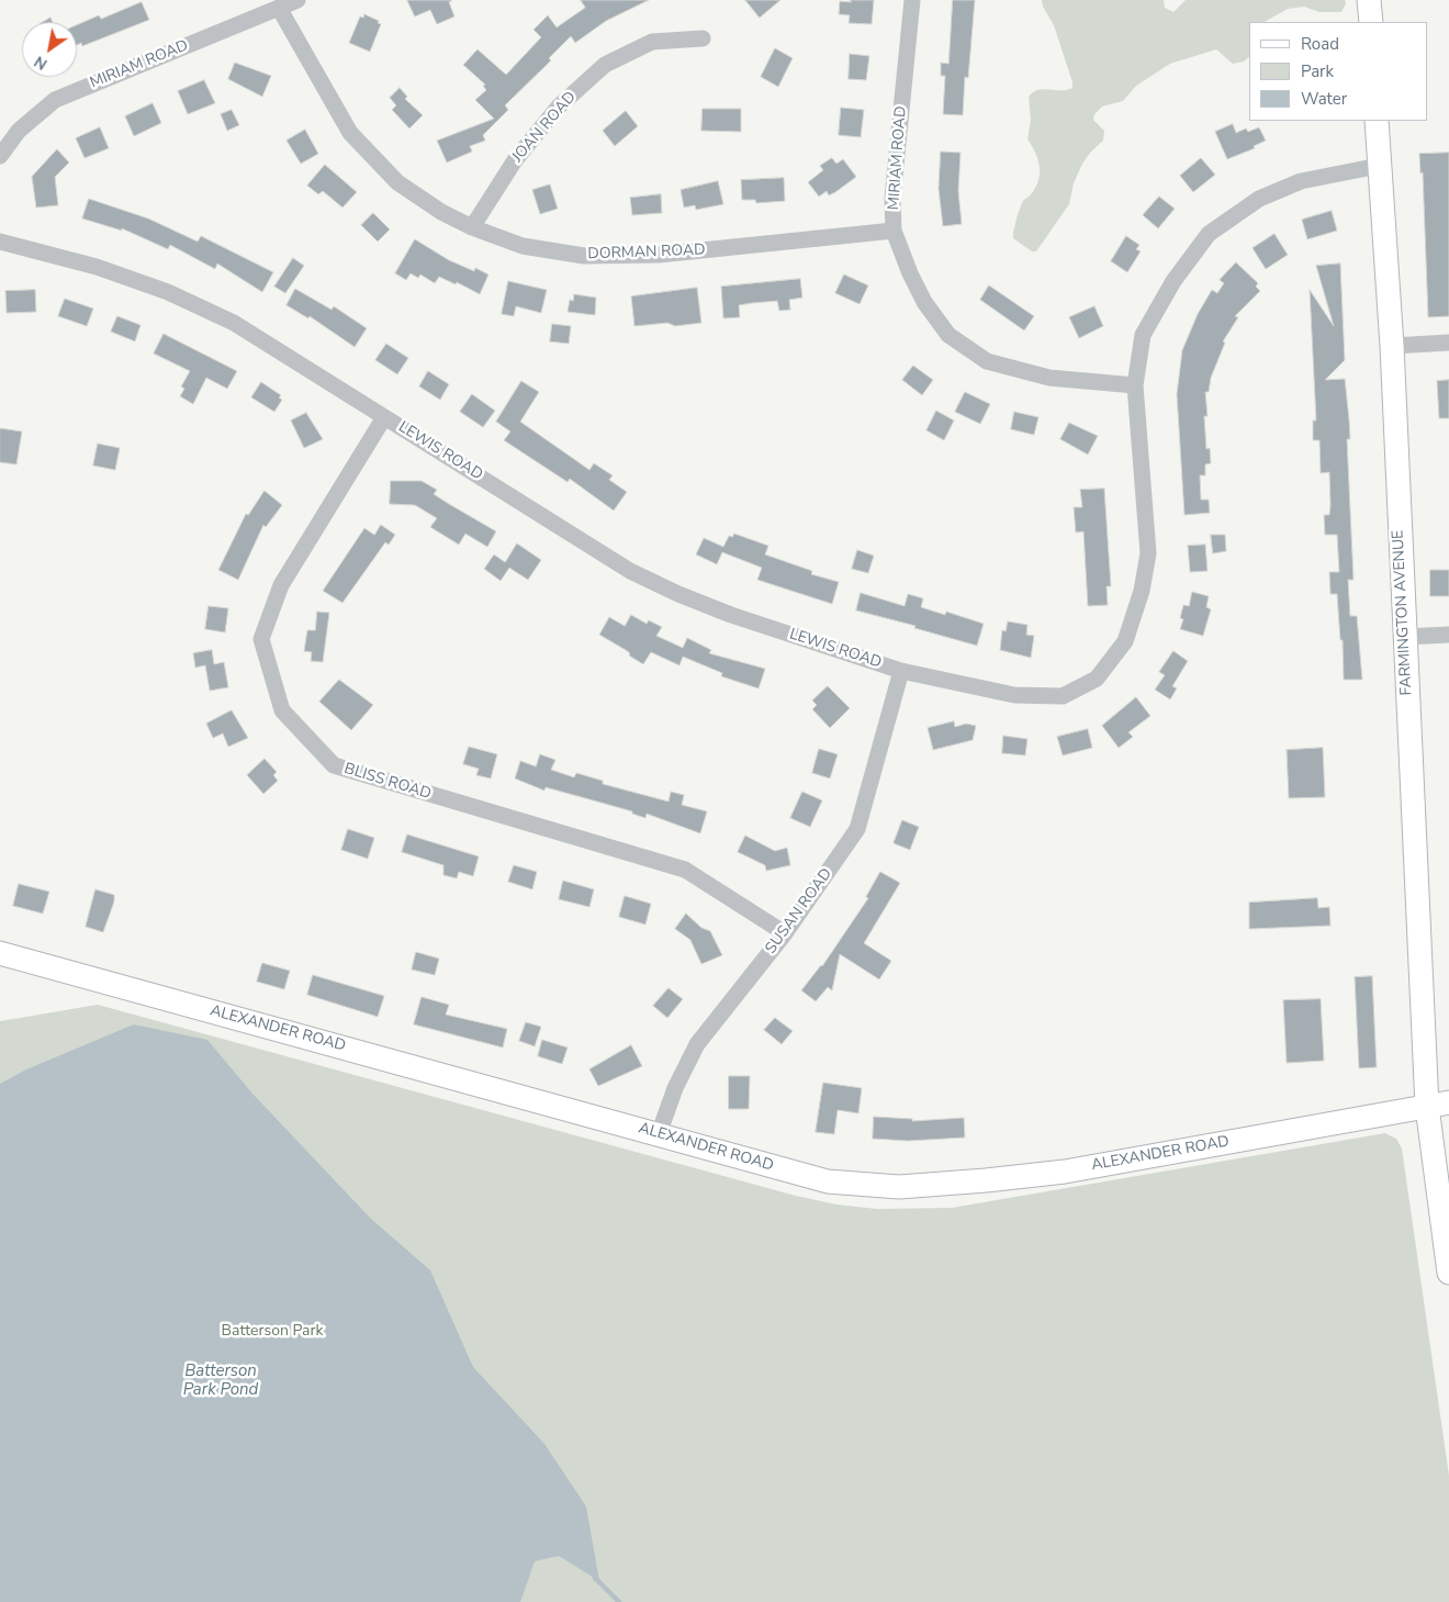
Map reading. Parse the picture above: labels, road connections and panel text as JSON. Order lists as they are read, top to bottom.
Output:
{
  "streets": {
    "street": [
      "MIRIAM ROAD",
      "JOAN ROAD",
      "DORMAN ROAD",
      "LEWIS ROAD",
      "FARMINGTON AVENUE",
      "BLISS ROAD",
      "SUSAN ROAD",
      "ALEXANDER ROAD"
    ]
  },
  "crossings": [
    ["MIRIAM ROAD", "DORMAN ROAD"],
    ["MIRIAM ROAD", "LEWIS ROAD"],
    ["JOAN ROAD", "DORMAN ROAD"],
    ["LEWIS ROAD", "FARMINGTON AVENUE"],
    ["LEWIS ROAD", "BLISS ROAD"],
    ["LEWIS ROAD", "SUSAN ROAD"],
    ["FARMINGTON AVENUE", "ALEXANDER ROAD"],
    ["BLISS ROAD", "SUSAN ROAD"],
    ["SUSAN ROAD", "ALEXANDER ROAD"]
  ],
  "water": ["Batterson Park Pond"],
  "parks": ["Batterson Park"],
  "legend": ["Road", "Park", "Water"],
  "north": "bottom left"
}
